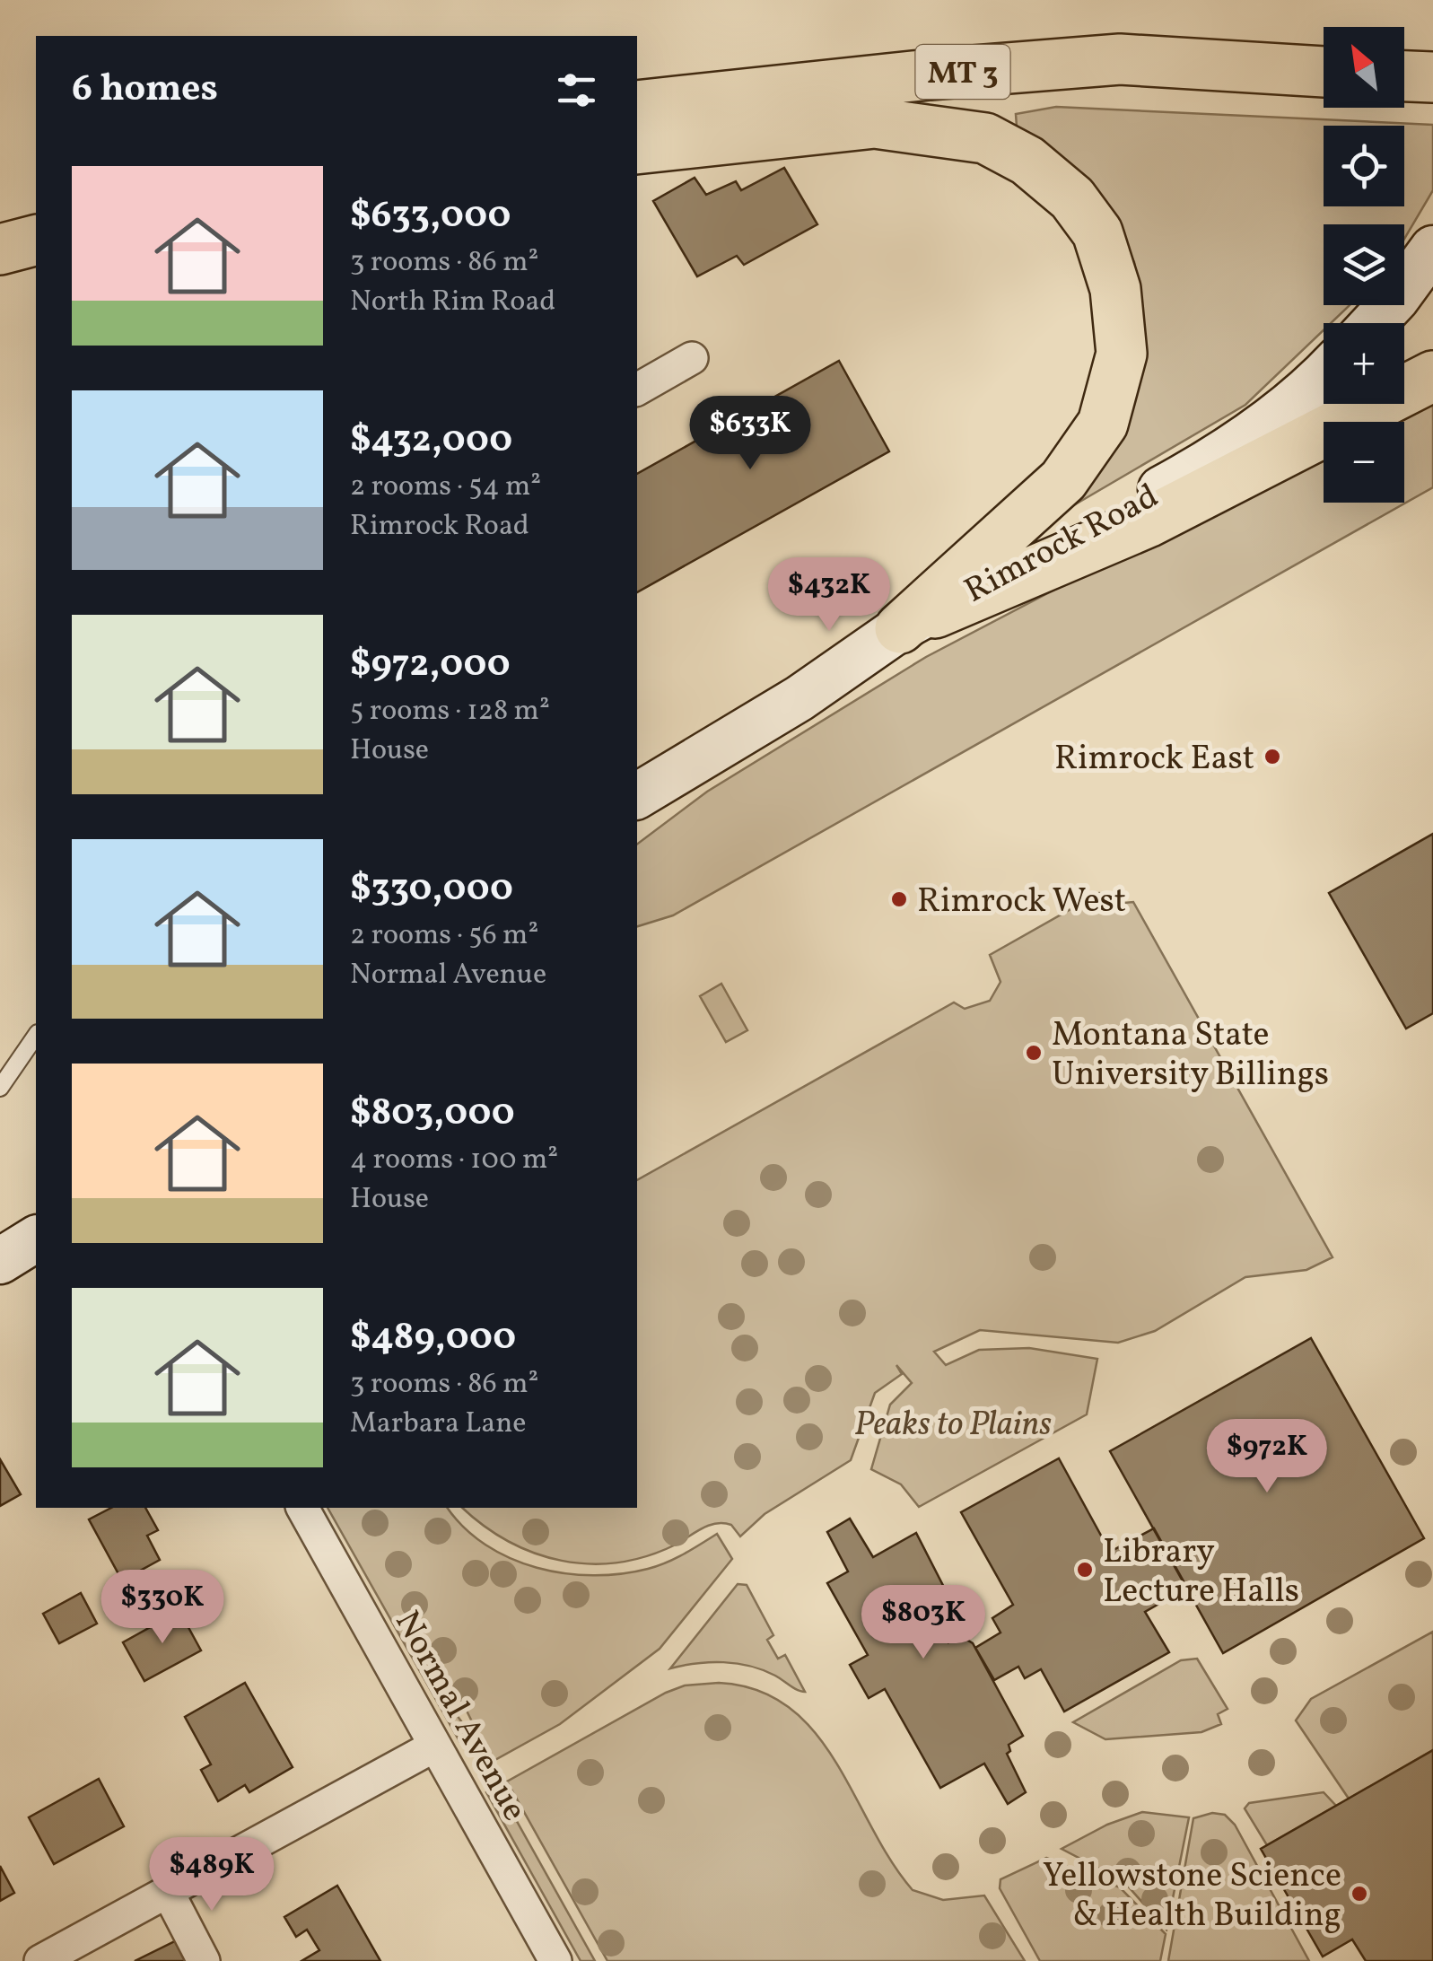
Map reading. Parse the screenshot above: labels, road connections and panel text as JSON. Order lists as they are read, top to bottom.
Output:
{
  "streets": {
    "main road": ["MT 3", "Rimrock Road"],
    "street": ["Normal Avenue"]
  },
  "parks": ["Peaks to Plains"],
  "places": [
    "Rimrock East",
    "Rimrock West",
    "Montana State University Billings",
    "Library Lecture Halls",
    "Yellowstone Science & Health Building"
  ],
  "north": "top left",
  "page": {
    "map_buttons": ["+", "−"],
    "heading": "6 homes",
    "list": [
      {
        "name": "$633,000",
        "note": "3 rooms · 86 m² · North Rim Road"
      },
      {
        "name": "$432,000",
        "note": "2 rooms · 54 m² · Rimrock Road"
      },
      {
        "name": "$972,000",
        "note": "5 rooms · 128 m² · House"
      },
      {
        "name": "$330,000",
        "note": "2 rooms · 56 m² · Normal Avenue"
      },
      {
        "name": "$803,000",
        "note": "4 rooms · 100 m² · House"
      },
      {
        "name": "$489,000",
        "note": "3 rooms · 86 m² · Marbara Lane"
      }
    ],
    "price": [
      "$633K",
      "$432K",
      "$972K",
      "$330K",
      "$803K",
      "$489K"
    ]
  }
}
